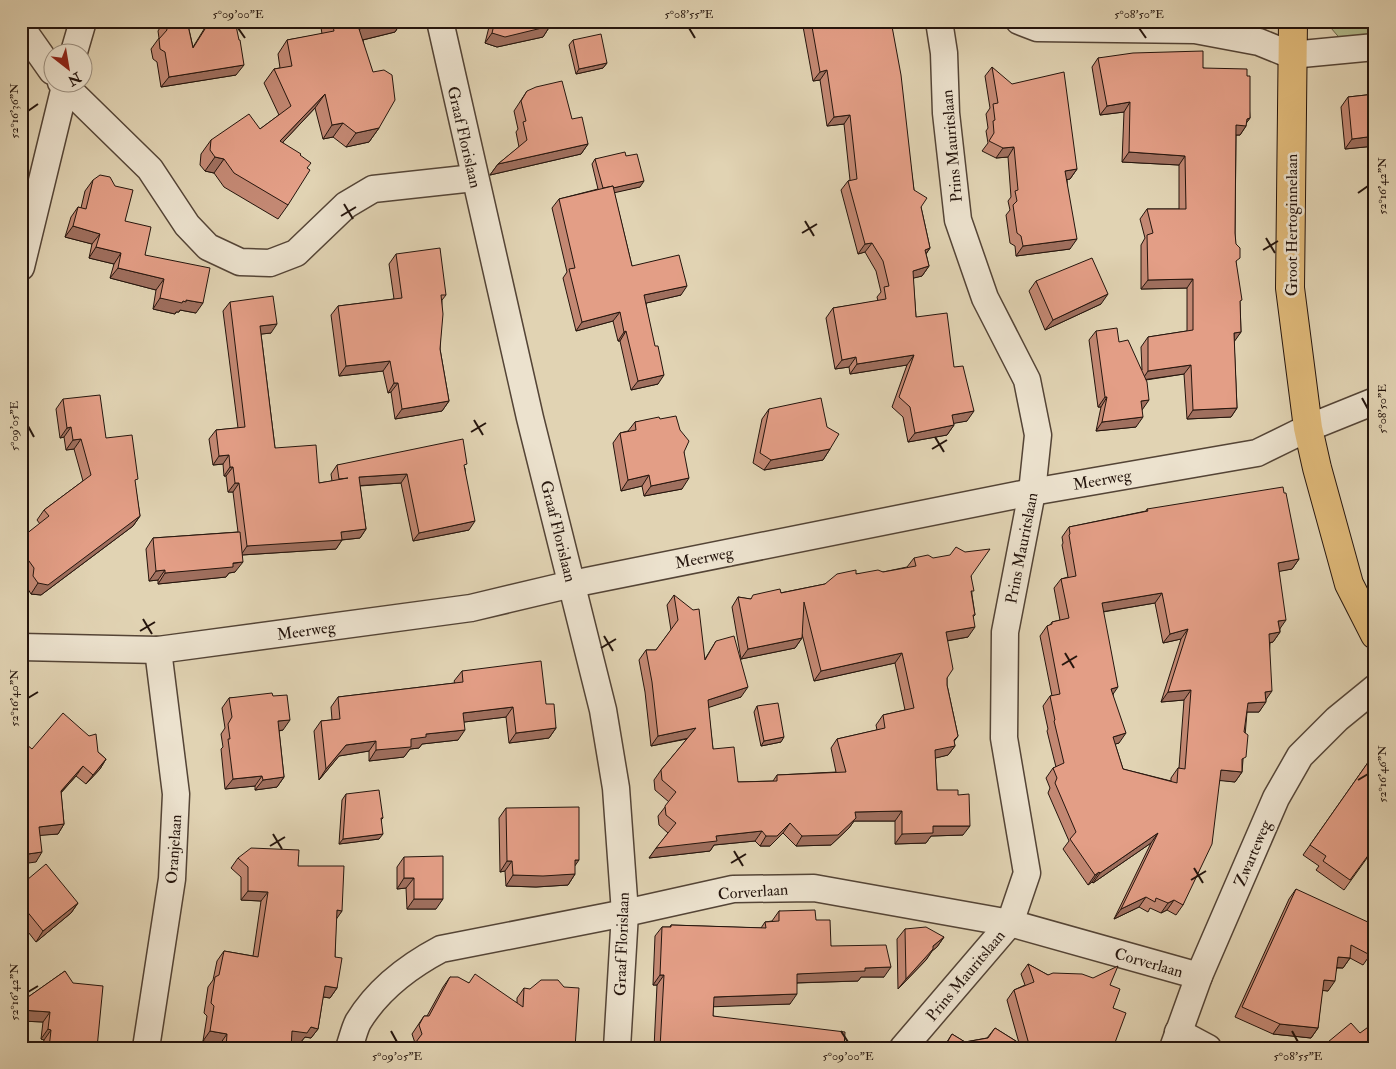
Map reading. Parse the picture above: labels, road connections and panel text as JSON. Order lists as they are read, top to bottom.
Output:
{
  "streets": {
    "main road": ["Groot Hertoginnelaan"],
    "street": [
      "Graaf Florislaan",
      "Prins Mauritslaan",
      "Meerweg",
      "Oranjelaan",
      "Zwarteweg",
      "Corverlaan"
    ]
  },
  "crossings": [
    ["Graaf Florislaan", "Meerweg"],
    ["Graaf Florislaan", "Corverlaan"],
    ["Prins Mauritslaan", "Meerweg"],
    ["Prins Mauritslaan", "Corverlaan"],
    ["Groot Hertoginnelaan", "Meerweg"],
    ["Meerweg", "Oranjelaan"],
    ["Zwarteweg", "Corverlaan"]
  ],
  "north": "bottom right",
  "coordinates": [
    "5°09'00\"E",
    "5°08'55\"E",
    "5°08'50\"E",
    "52°16'36\"N",
    "52°16'42\"N",
    "5°09'05\"E",
    "52°16'40\"N",
    "52°16'46\"N"
  ]
}
